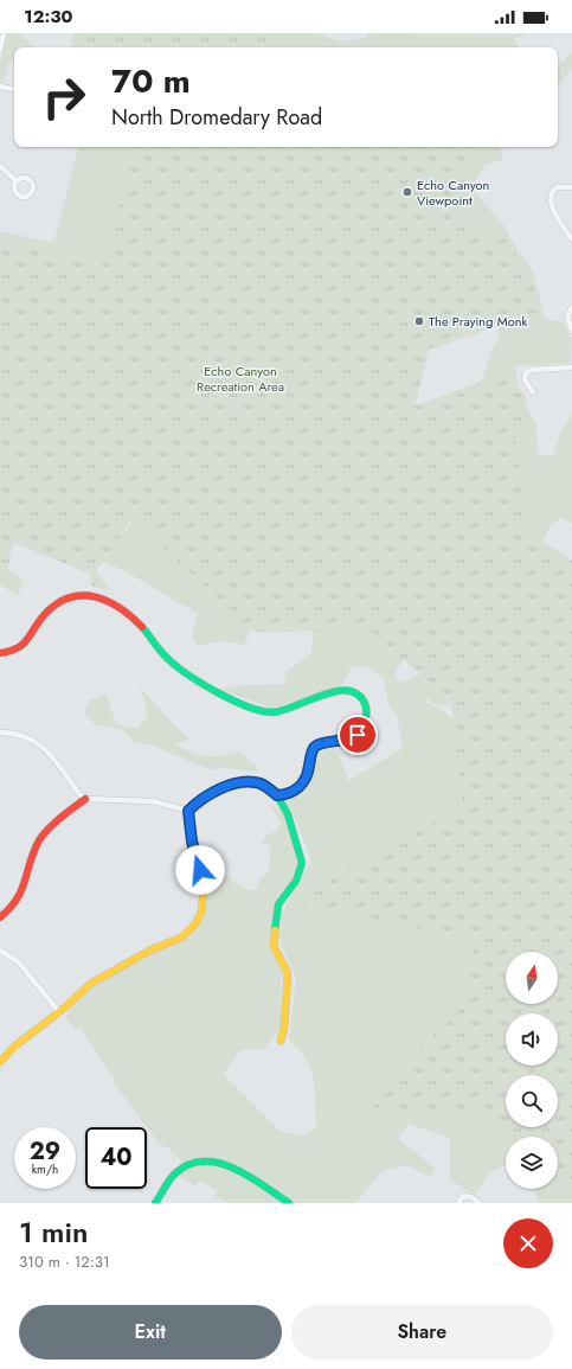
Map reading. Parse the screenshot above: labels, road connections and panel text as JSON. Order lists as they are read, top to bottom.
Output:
{
  "parks": ["Echo Canyon Recreation Area"],
  "places": ["Echo Canyon Viewpoint", "The Praying Monk"],
  "north": "top",
  "page": {
    "status": "12:30",
    "turn": ["70 m", "North Dromedary Road"],
    "speed": "29 km/h",
    "limit": "40",
    "heading": ["1 min", "310 m · 12:31"],
    "buttons": ["Exit", "Share"]
  }
}
